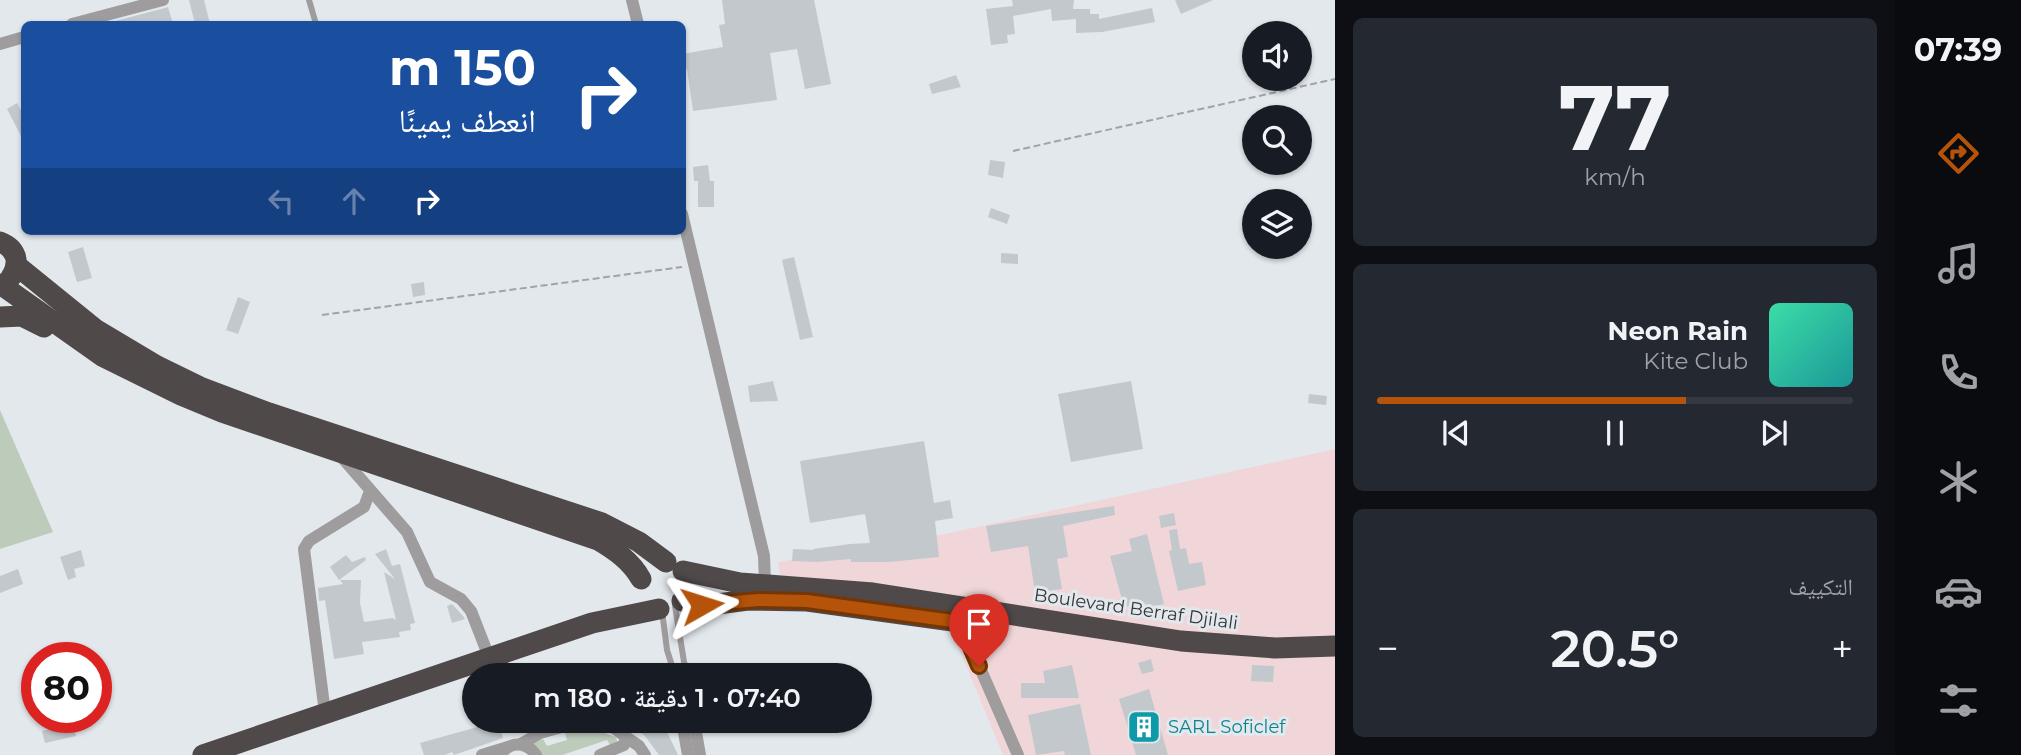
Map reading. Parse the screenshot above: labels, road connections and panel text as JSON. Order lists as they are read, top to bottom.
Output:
{
  "streets": {
    "highway": ["Boulevard Berraf Djilali"]
  },
  "places": {
    "building": ["SARL Soficlef"]
  },
  "page": {
    "tabs": "07:39",
    "tile": [
      ["77", "km/h"],
      "التكييف"
    ],
    "turn": ["150 m", "انعطف يمينًا"],
    "song": ["Neon Rain", "Kite Club"],
    "heat": ["−", "20.5°", "+"],
    "limit": "80",
    "trip": "07:40 · 1 دقيقة · 180 m"
  }
}
